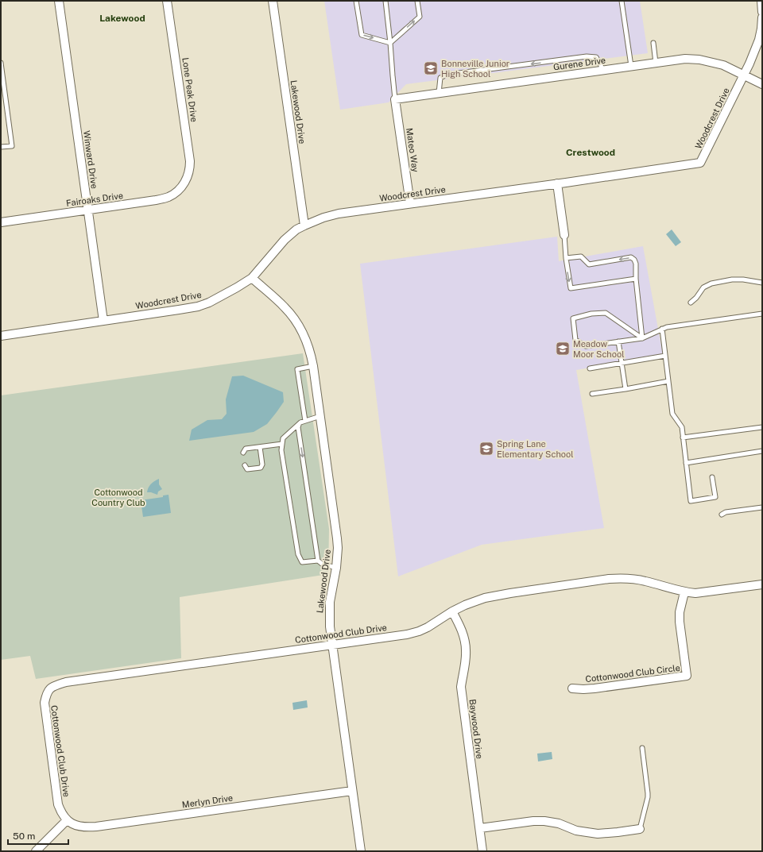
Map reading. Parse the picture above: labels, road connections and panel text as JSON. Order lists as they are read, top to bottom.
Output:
{
  "streets": {
    "street": [
      "Gurene Drive",
      "Lone Peak Drive",
      "Lakewood Drive",
      "Woodcrest Drive",
      "Mateo Way",
      "Winward Drive",
      "Fairoaks Drive",
      "Cottonwood Club Drive",
      "Cottonwood Club Circle",
      "Baywood Drive",
      "Merlyn Drive"
    ]
  },
  "crossings": [
    ["Gurene Drive", "Woodcrest Drive"],
    ["Gurene Drive", "Mateo Way"],
    ["Lone Peak Drive", "Fairoaks Drive"],
    ["Lakewood Drive", "Woodcrest Drive"],
    ["Lakewood Drive", "Cottonwood Club Drive"],
    ["Lakewood Drive", "Merlyn Drive"],
    ["Woodcrest Drive", "Mateo Way"],
    ["Woodcrest Drive", "Winward Drive"],
    ["Winward Drive", "Fairoaks Drive"],
    ["Cottonwood Club Drive", "Cottonwood Club Circle"],
    ["Cottonwood Club Drive", "Baywood Drive"],
    ["Cottonwood Club Drive", "Merlyn Drive"]
  ],
  "districts": ["Lakewood", "Crestwood"],
  "parks": ["Cottonwood Country Club"],
  "places": {
    "school or university": ["Bonneville Junior High School", "Meadow Moor School", "Spring Lane Elementary School"]
  },
  "scale_bar": "50 m"
}
